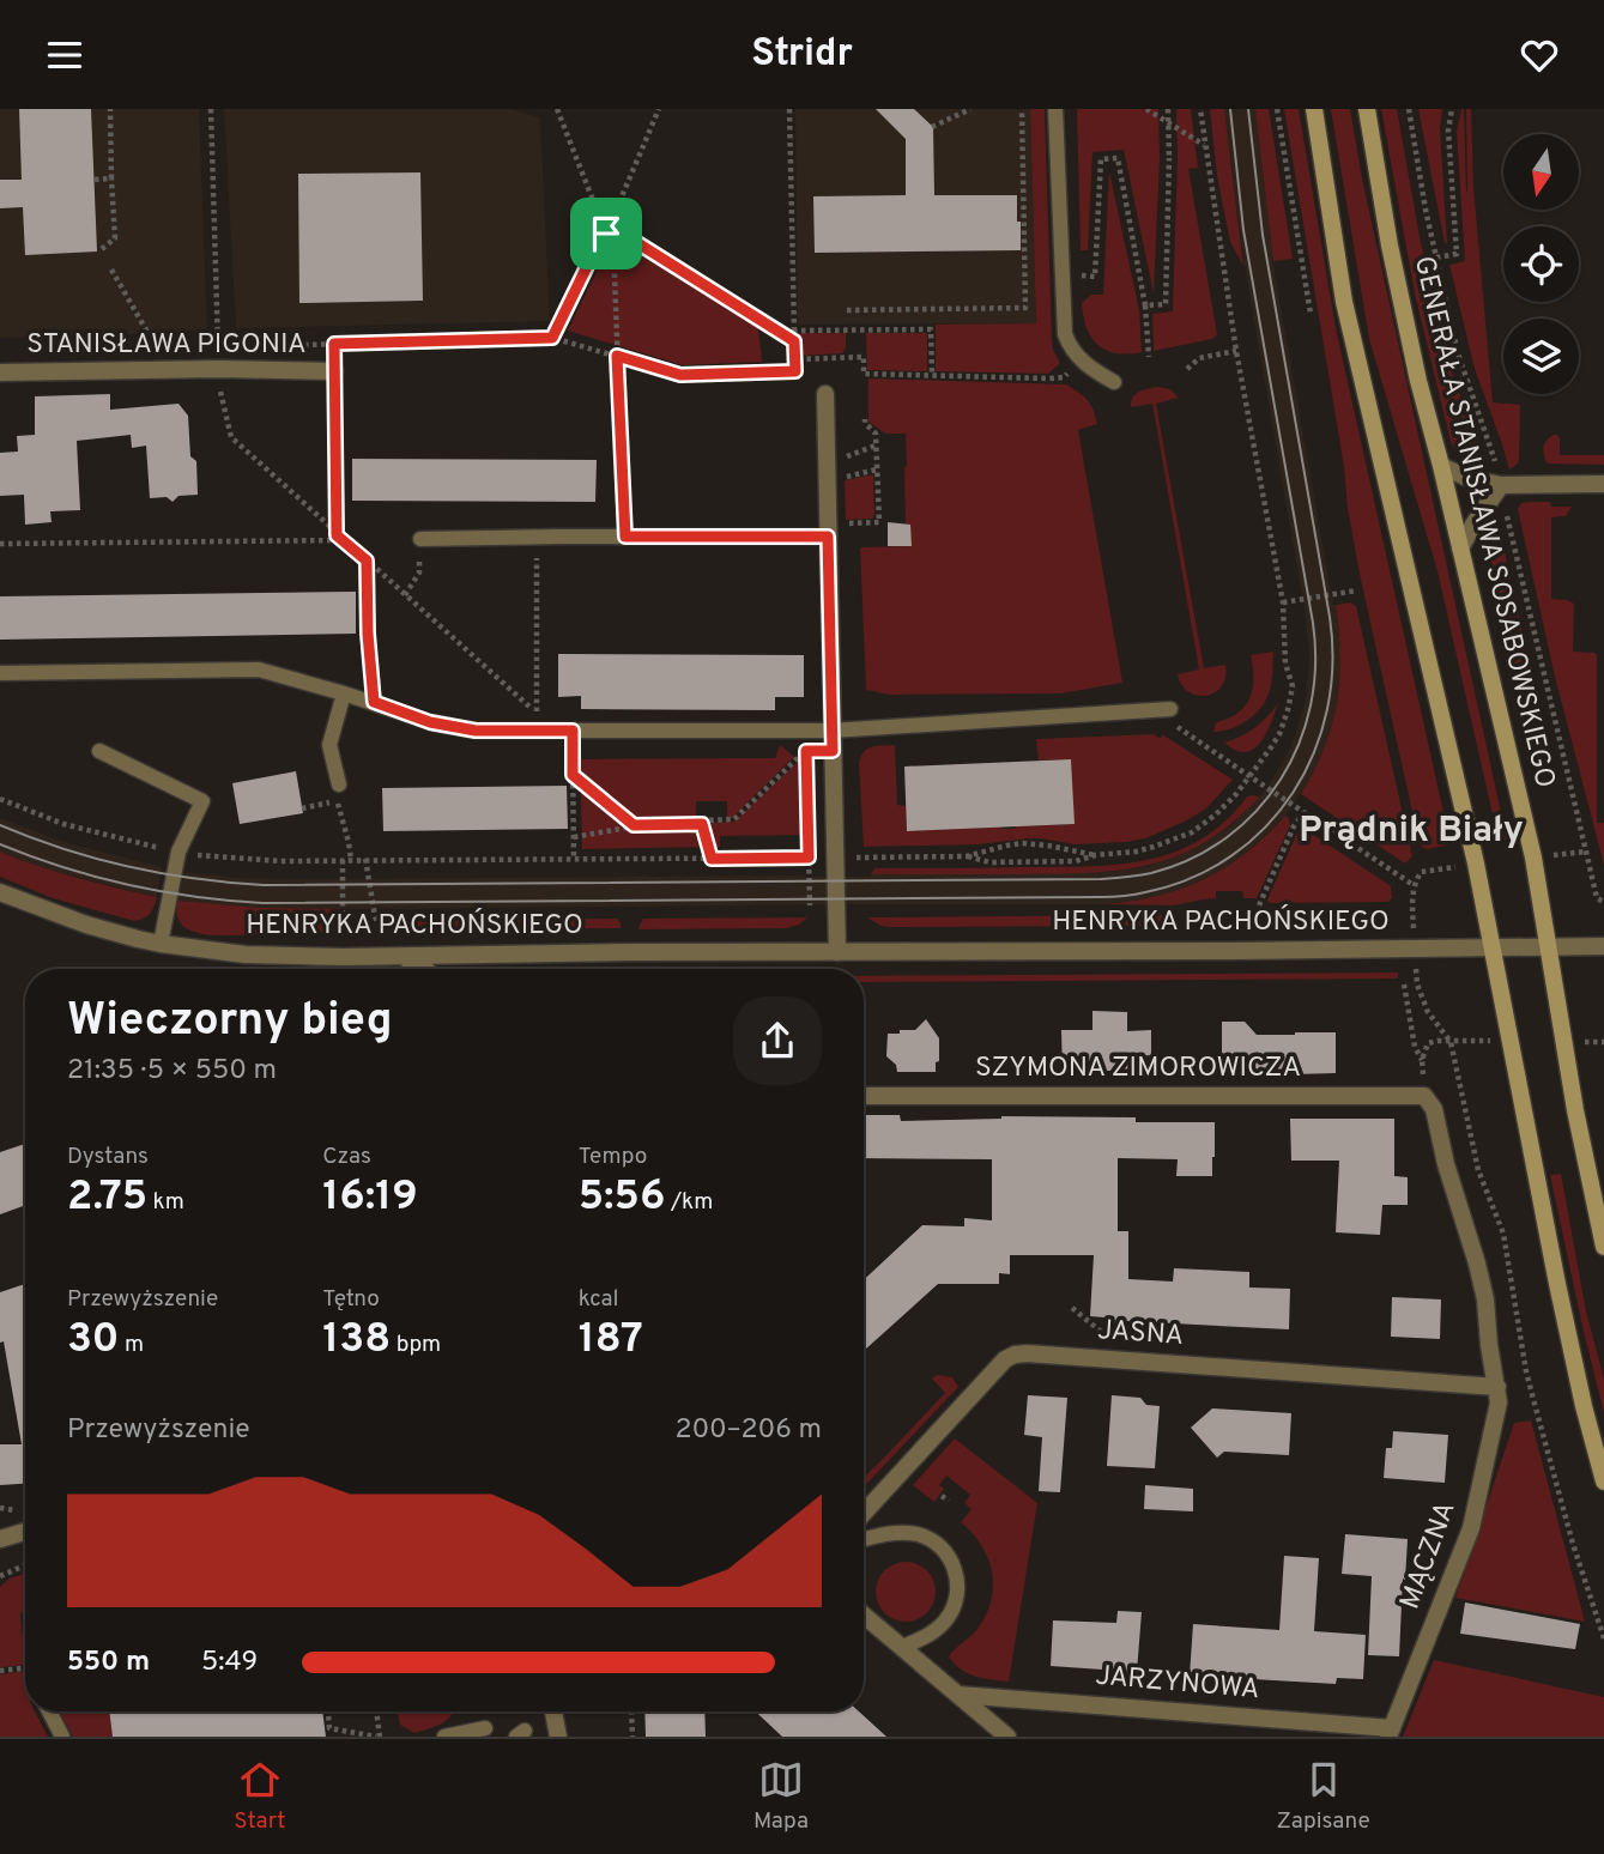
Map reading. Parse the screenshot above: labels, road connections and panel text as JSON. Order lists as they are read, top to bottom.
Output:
{
  "streets": {
    "main road": ["GENERAŁA STANISŁAWA SOSABOWSKIEGO"],
    "street": [
      "STANISŁAWA PIGONIA",
      "HENRYKA PACHOŃSKIEGO",
      "SZYMONA ZIMOROWICZA",
      "JASNA",
      "MĄCZNA",
      "JARZYNOWA"
    ]
  },
  "crossings": [
    ["GENERAŁA STANISŁAWA SOSABOWSKIEGO", "HENRYKA PACHOŃSKIEGO"],
    ["SZYMONA ZIMOROWICZA", "MĄCZNA"],
    ["JASNA", "MĄCZNA"],
    ["MĄCZNA", "JARZYNOWA"]
  ],
  "districts": ["Prądnik Biały"],
  "north": "bottom",
  "page": {
    "header": "Stridr",
    "heading": ["Wieczorny bieg", "21:35 · 5 × 550 m"],
    "stats": [
      ["Dystans", "2.75 km"],
      ["Czas", "16:19"],
      ["Tempo", "5:56 /km"],
      ["Przewyższenie", "30 m"],
      ["Tętno", "138 bpm"],
      ["kcal", "187"]
    ],
    "chart": ["Przewyższenie", "200–206 m"],
    "list": [
      {
        "name": "550 m",
        "note": "5:49"
      }
    ],
    "tabs": ["Start", "Mapa", "Zapisane"]
  }
}
